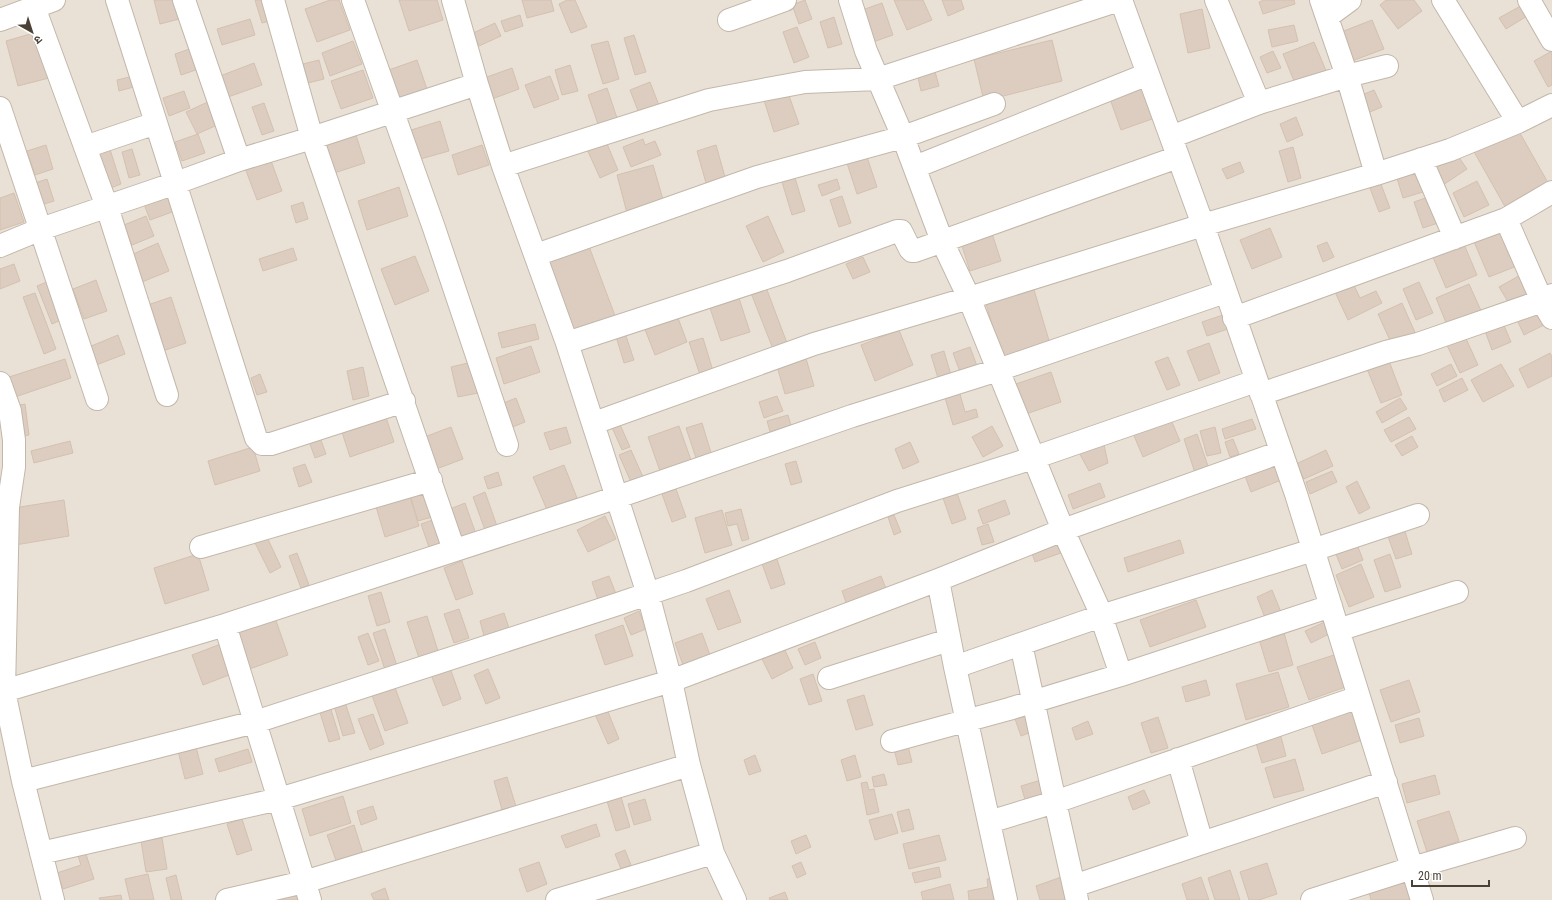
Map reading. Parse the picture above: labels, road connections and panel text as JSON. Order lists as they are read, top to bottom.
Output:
{
  "scale_bar": "20 m",
  "north": "bottom right"
}
